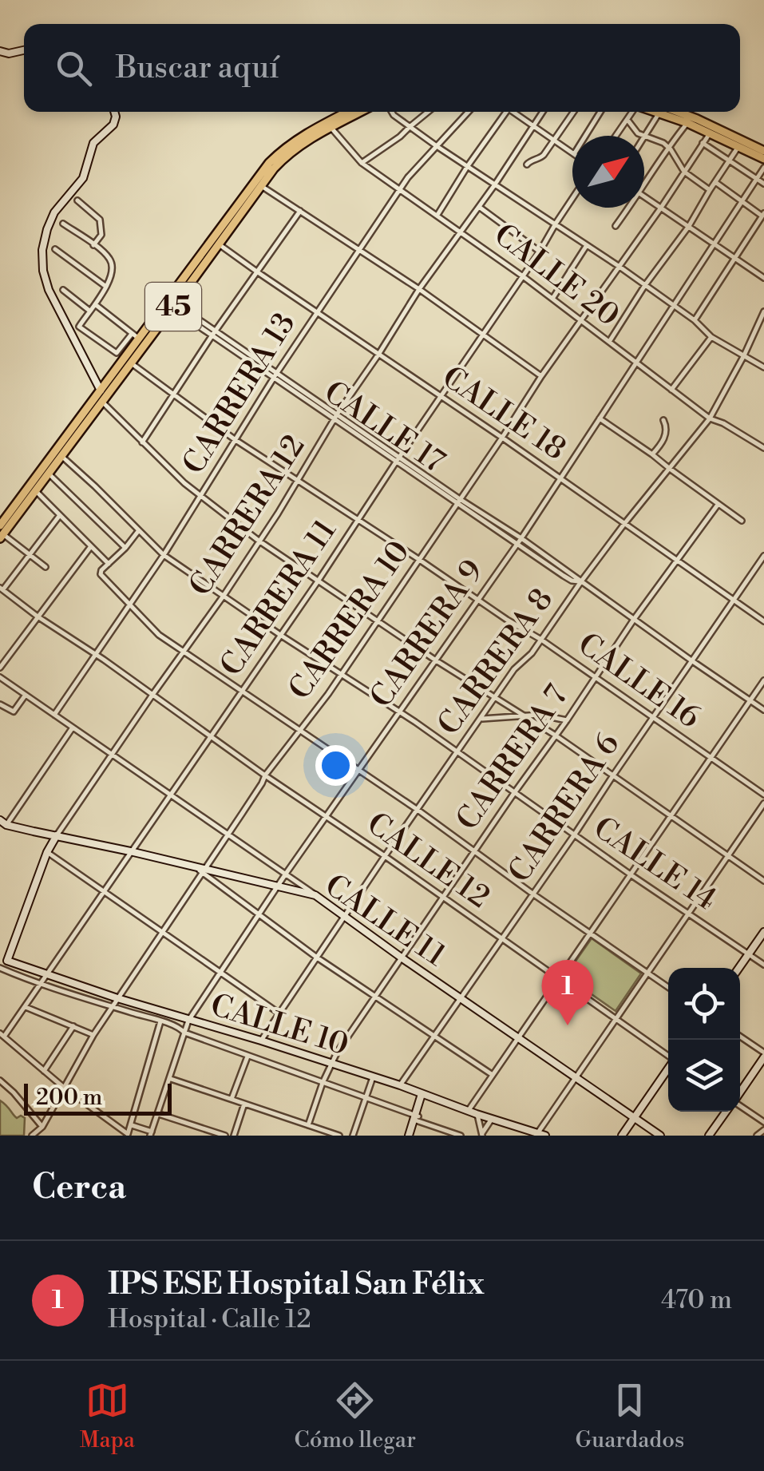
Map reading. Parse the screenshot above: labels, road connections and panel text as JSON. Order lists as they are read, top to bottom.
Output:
{
  "streets": {
    "main road": [
      "45",
      "CARRERA 12",
      "CALLE 11",
      "CALLE 10"
    ],
    "street": [
      "CALLE 20",
      "CARRERA 13",
      "CALLE 18",
      "CALLE 17",
      "CARRERA 11",
      "CARRERA 10",
      "CARRERA 9",
      "CARRERA 8",
      "CALLE 16",
      "CARRERA 7",
      "CARRERA 6",
      "CALLE 12",
      "CALLE 14"
    ]
  },
  "crossings": [
    ["CALLE 20", "45"],
    ["CALLE 20", "CARRERA 13"],
    ["CALLE 20", "CARRERA 12"],
    ["CALLE 20", "CARRERA 11"],
    ["CALLE 20", "CARRERA 10"],
    ["CALLE 20", "CARRERA 9"],
    ["CALLE 20", "CARRERA 8"],
    ["45", "CALLE 18"],
    ["45", "CALLE 17"],
    ["45", "CALLE 16"],
    ["45", "CALLE 14"],
    ["CARRERA 13", "CALLE 18"],
    ["CARRERA 13", "CALLE 17"],
    ["CARRERA 13", "CALLE 16"],
    ["CARRERA 13", "CALLE 12"],
    ["CARRERA 13", "CALLE 14"],
    ["CALLE 18", "CARRERA 12"],
    ["CALLE 18", "CARRERA 11"],
    ["CALLE 18", "CARRERA 10"],
    ["CALLE 18", "CARRERA 9"],
    ["CALLE 18", "CARRERA 8"],
    ["CALLE 18", "CARRERA 7"],
    ["CALLE 18", "CARRERA 6"],
    ["CALLE 17", "CARRERA 12"],
    ["CALLE 17", "CARRERA 11"],
    ["CALLE 17", "CARRERA 10"],
    ["CALLE 17", "CARRERA 9"],
    ["CALLE 17", "CARRERA 8"],
    ["CALLE 17", "CARRERA 7"],
    ["CALLE 17", "CARRERA 6"],
    ["CARRERA 12", "CALLE 16"],
    ["CARRERA 12", "CALLE 12"],
    ["CARRERA 12", "CALLE 14"],
    ["CARRERA 12", "CALLE 11"],
    ["CARRERA 12", "CALLE 10"],
    ["CARRERA 11", "CALLE 16"],
    ["CARRERA 11", "CALLE 12"],
    ["CARRERA 11", "CALLE 14"],
    ["CARRERA 11", "CALLE 11"],
    ["CARRERA 11", "CALLE 10"],
    ["CARRERA 10", "CALLE 16"],
    ["CARRERA 10", "CALLE 12"],
    ["CARRERA 10", "CALLE 14"],
    ["CARRERA 10", "CALLE 11"],
    ["CARRERA 10", "CALLE 10"],
    ["CARRERA 9", "CALLE 16"],
    ["CARRERA 9", "CALLE 12"],
    ["CARRERA 9", "CALLE 14"],
    ["CARRERA 9", "CALLE 11"],
    ["CARRERA 9", "CALLE 10"],
    ["CARRERA 8", "CALLE 16"],
    ["CARRERA 8", "CALLE 12"],
    ["CARRERA 8", "CALLE 14"],
    ["CARRERA 8", "CALLE 11"],
    ["CARRERA 8", "CALLE 10"],
    ["CALLE 16", "CARRERA 7"],
    ["CALLE 16", "CARRERA 6"],
    ["CARRERA 7", "CALLE 12"],
    ["CARRERA 7", "CALLE 14"],
    ["CARRERA 7", "CALLE 11"],
    ["CARRERA 7", "CALLE 10"],
    ["CARRERA 6", "CALLE 12"],
    ["CARRERA 6", "CALLE 14"],
    ["CARRERA 6", "CALLE 11"],
    ["CARRERA 6", "CALLE 10"]
  ],
  "scale_bar": "200 m",
  "north": "top right",
  "page": {
    "search": "Buscar aquí",
    "pins": "1",
    "scale": "200 m",
    "heading": "Cerca",
    "list": [
      {
        "mark": "1",
        "name": "IPS ESE Hospital San Félix",
        "note": "Hospital · Calle 12",
        "value": "470 m"
      }
    ],
    "nav": ["Mapa", "Cómo llegar", "Guardados"]
  }
}
